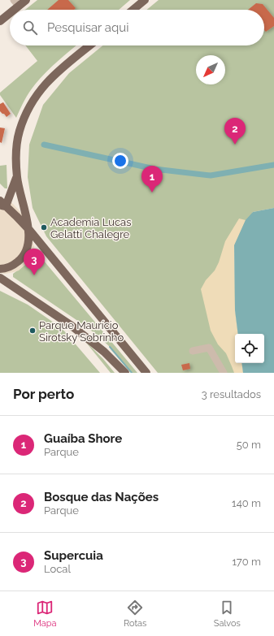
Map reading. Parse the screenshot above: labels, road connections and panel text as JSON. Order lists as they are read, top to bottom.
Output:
{
  "places": ["Academia Lucas Gelatti Chalegre", "Parque Maurício Sirotsky Sobrinho"],
  "north": "bottom left",
  "page": {
    "search": "Pesquisar aqui",
    "pins": ["2", "1", "3"],
    "heading": ["Por perto", "3 resultados"],
    "list": [
      {
        "mark": "1",
        "name": "Guaíba Shore",
        "note": "Parque",
        "value": "50 m"
      },
      {
        "mark": "2",
        "name": "Bosque das Nações",
        "note": "Parque",
        "value": "140 m"
      },
      {
        "mark": "3",
        "name": "Supercuia",
        "note": "Local",
        "value": "170 m"
      }
    ],
    "nav": ["Mapa", "Rotas", "Salvos"]
  }
}
